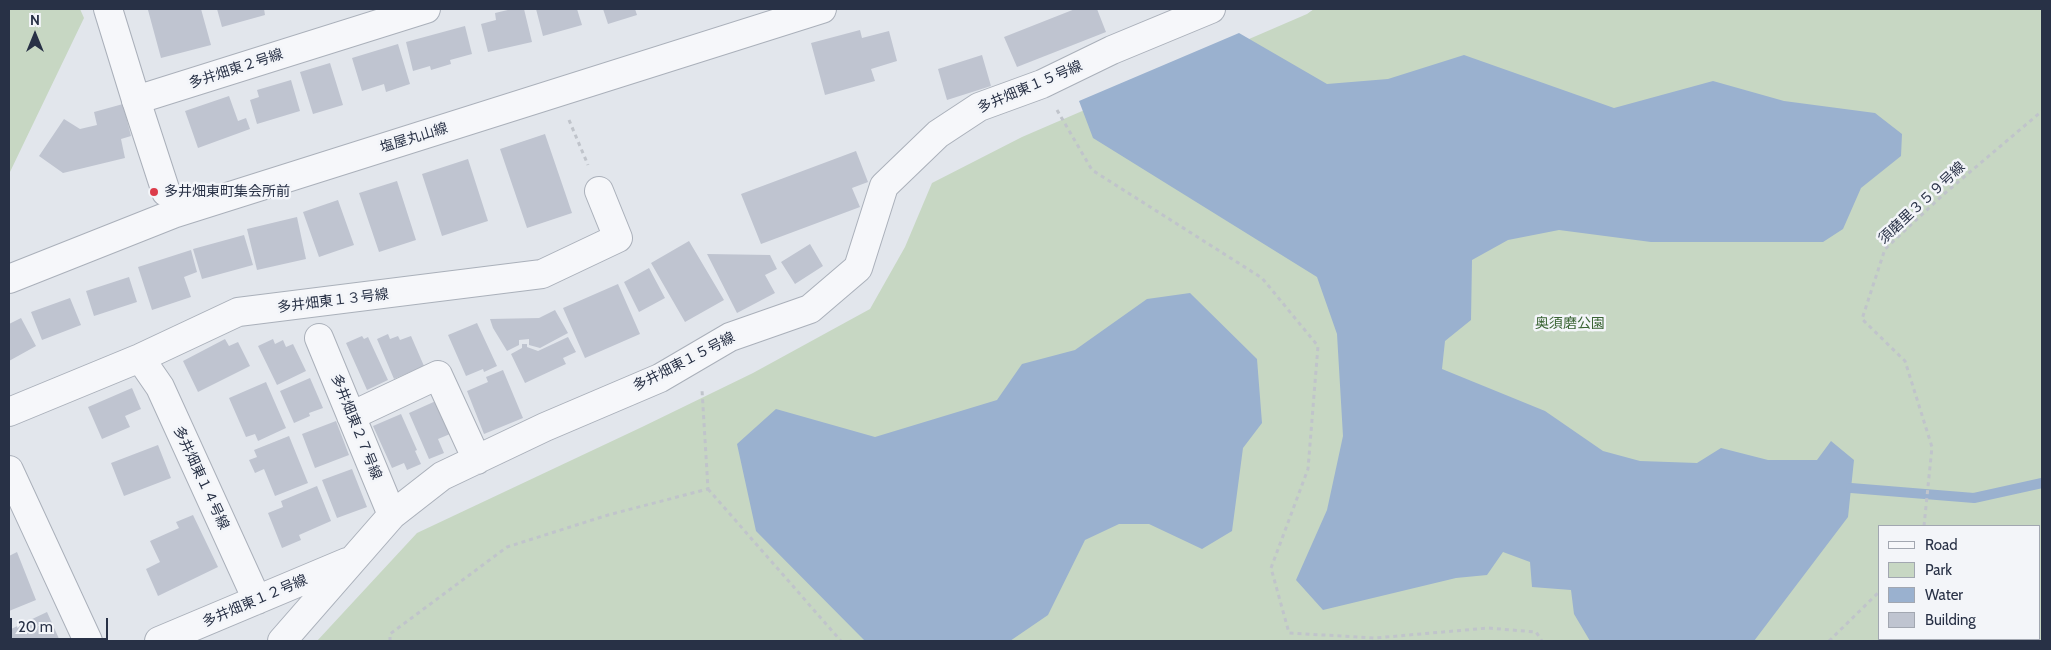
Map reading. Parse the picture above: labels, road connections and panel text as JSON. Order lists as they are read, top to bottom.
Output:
{
  "streets": {
    "street": [
      "多井畑東２号線",
      "多井畑東１５号線",
      "塩屋丸山線",
      "多井畑東１３号線",
      "多井畑東２７号線",
      "多井畑東１４号線",
      "多井畑東１２号線"
    ],
    "path": ["須磨里３５９号線"]
  },
  "crossings": [
    ["多井畑東１５号線", "多井畑東２７号線"],
    ["多井畑東１５号線", "多井畑東１２号線"],
    ["多井畑東１３号線", "多井畑東１４号線"],
    ["多井畑東１４号線", "多井畑東１２号線"]
  ],
  "parks": ["奥須磨公園"],
  "places": ["多井畑東町集会所前"],
  "legend": [
    "Road",
    "Park",
    "Water",
    "Building"
  ],
  "scale_bar": "20 m",
  "north": "top"
}
